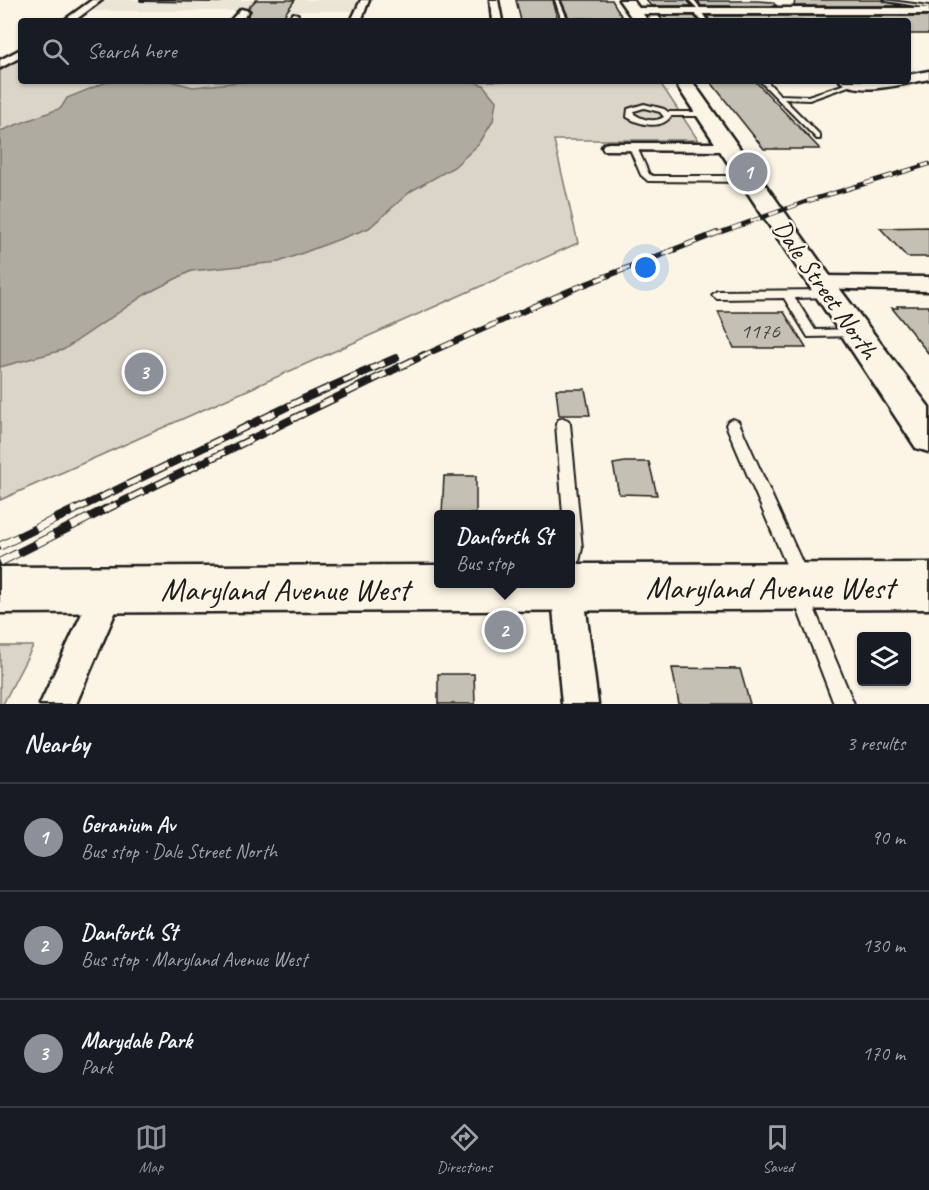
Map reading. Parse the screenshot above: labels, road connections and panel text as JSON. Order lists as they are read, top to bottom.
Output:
{
  "streets": {
    "main road": ["Dale Street North", "Maryland Avenue West"]
  },
  "house_numbers": ["1176"],
  "page": {
    "search": "Search here",
    "pins": ["1", "3", "2"],
    "popup": ["Danforth St", "Bus stop"],
    "heading": ["Nearby", "3 results"],
    "list": [
      {
        "mark": "1",
        "name": "Geranium Av",
        "note": "Bus stop · Dale Street North",
        "value": "90 m"
      },
      {
        "mark": "2",
        "name": "Danforth St",
        "note": "Bus stop · Maryland Avenue West",
        "value": "130 m"
      },
      {
        "mark": "3",
        "name": "Marydale Park",
        "note": "Park",
        "value": "170 m"
      }
    ],
    "nav": ["Map", "Directions", "Saved"]
  }
}
